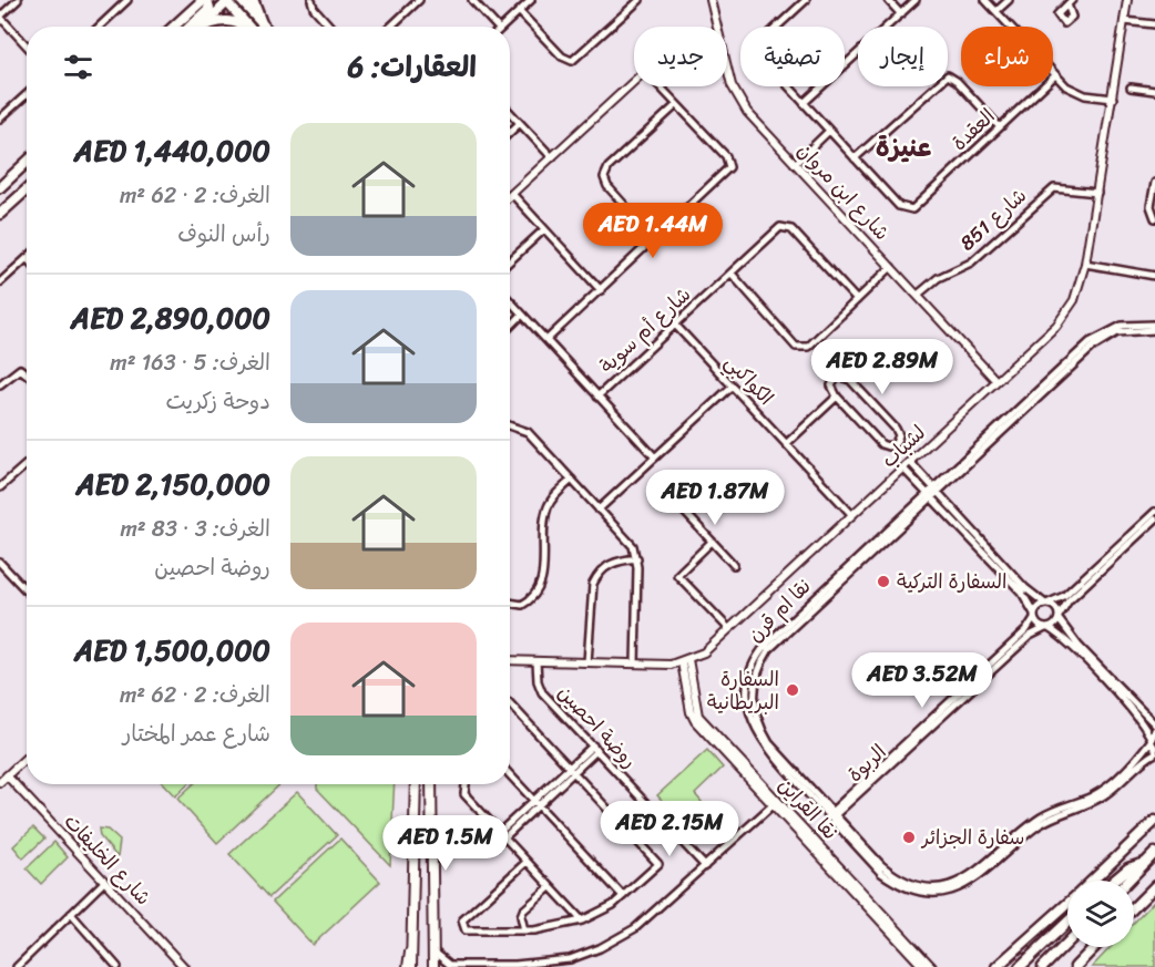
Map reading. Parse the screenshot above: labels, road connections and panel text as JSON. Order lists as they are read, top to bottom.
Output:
{
  "streets": {
    "street": [
      "العقدة",
      "شارع ابن مروان",
      "شارع 851",
      "شارع أم سوية",
      "الكواكبي",
      "لشباب",
      "نقا ام قرن",
      "روضة احصين",
      "الربوة",
      "نقا القراين",
      "شارع الخليفات"
    ]
  },
  "crossings": [
    ["شارع ابن مروان", "شارع 851"],
    ["شارع ابن مروان", "لشباب"],
    ["شارع 851", "لشباب"],
    ["شارع أم سوية", "الكواكبي"],
    ["الكواكبي", "لشباب"],
    ["لشباب", "نقا القراين"],
    ["نقا ام قرن", "الربوة"]
  ],
  "districts": ["عنيزة"],
  "places": ["السفارة التركية", "السفارة البريطانية", "سفارة الجزائر"],
  "page": {
    "chip": [
      "شراء",
      "إيجار",
      "تصفية",
      "جديد"
    ],
    "heading": "العقارات: 6",
    "list": [
      {
        "name": "AED 1,440,000",
        "note": "الغرف: 2 · 62 m² · رأس النوف"
      },
      {
        "name": "AED 2,890,000",
        "note": "الغرف: 5 · 163 m² · دوحة زكريت"
      },
      {
        "name": "AED 2,150,000",
        "note": "الغرف: 3 · 83 m² · روضة احصين"
      },
      {
        "name": "AED 1,500,000",
        "note": "الغرف: 2 · 62 m² · شارع عمر المختار"
      }
    ],
    "price": [
      "AED 1.44M",
      "AED 2.89M",
      "AED 1.87M",
      "AED 3.52M",
      "AED 2.15M",
      "AED 1.5M"
    ]
  }
}
